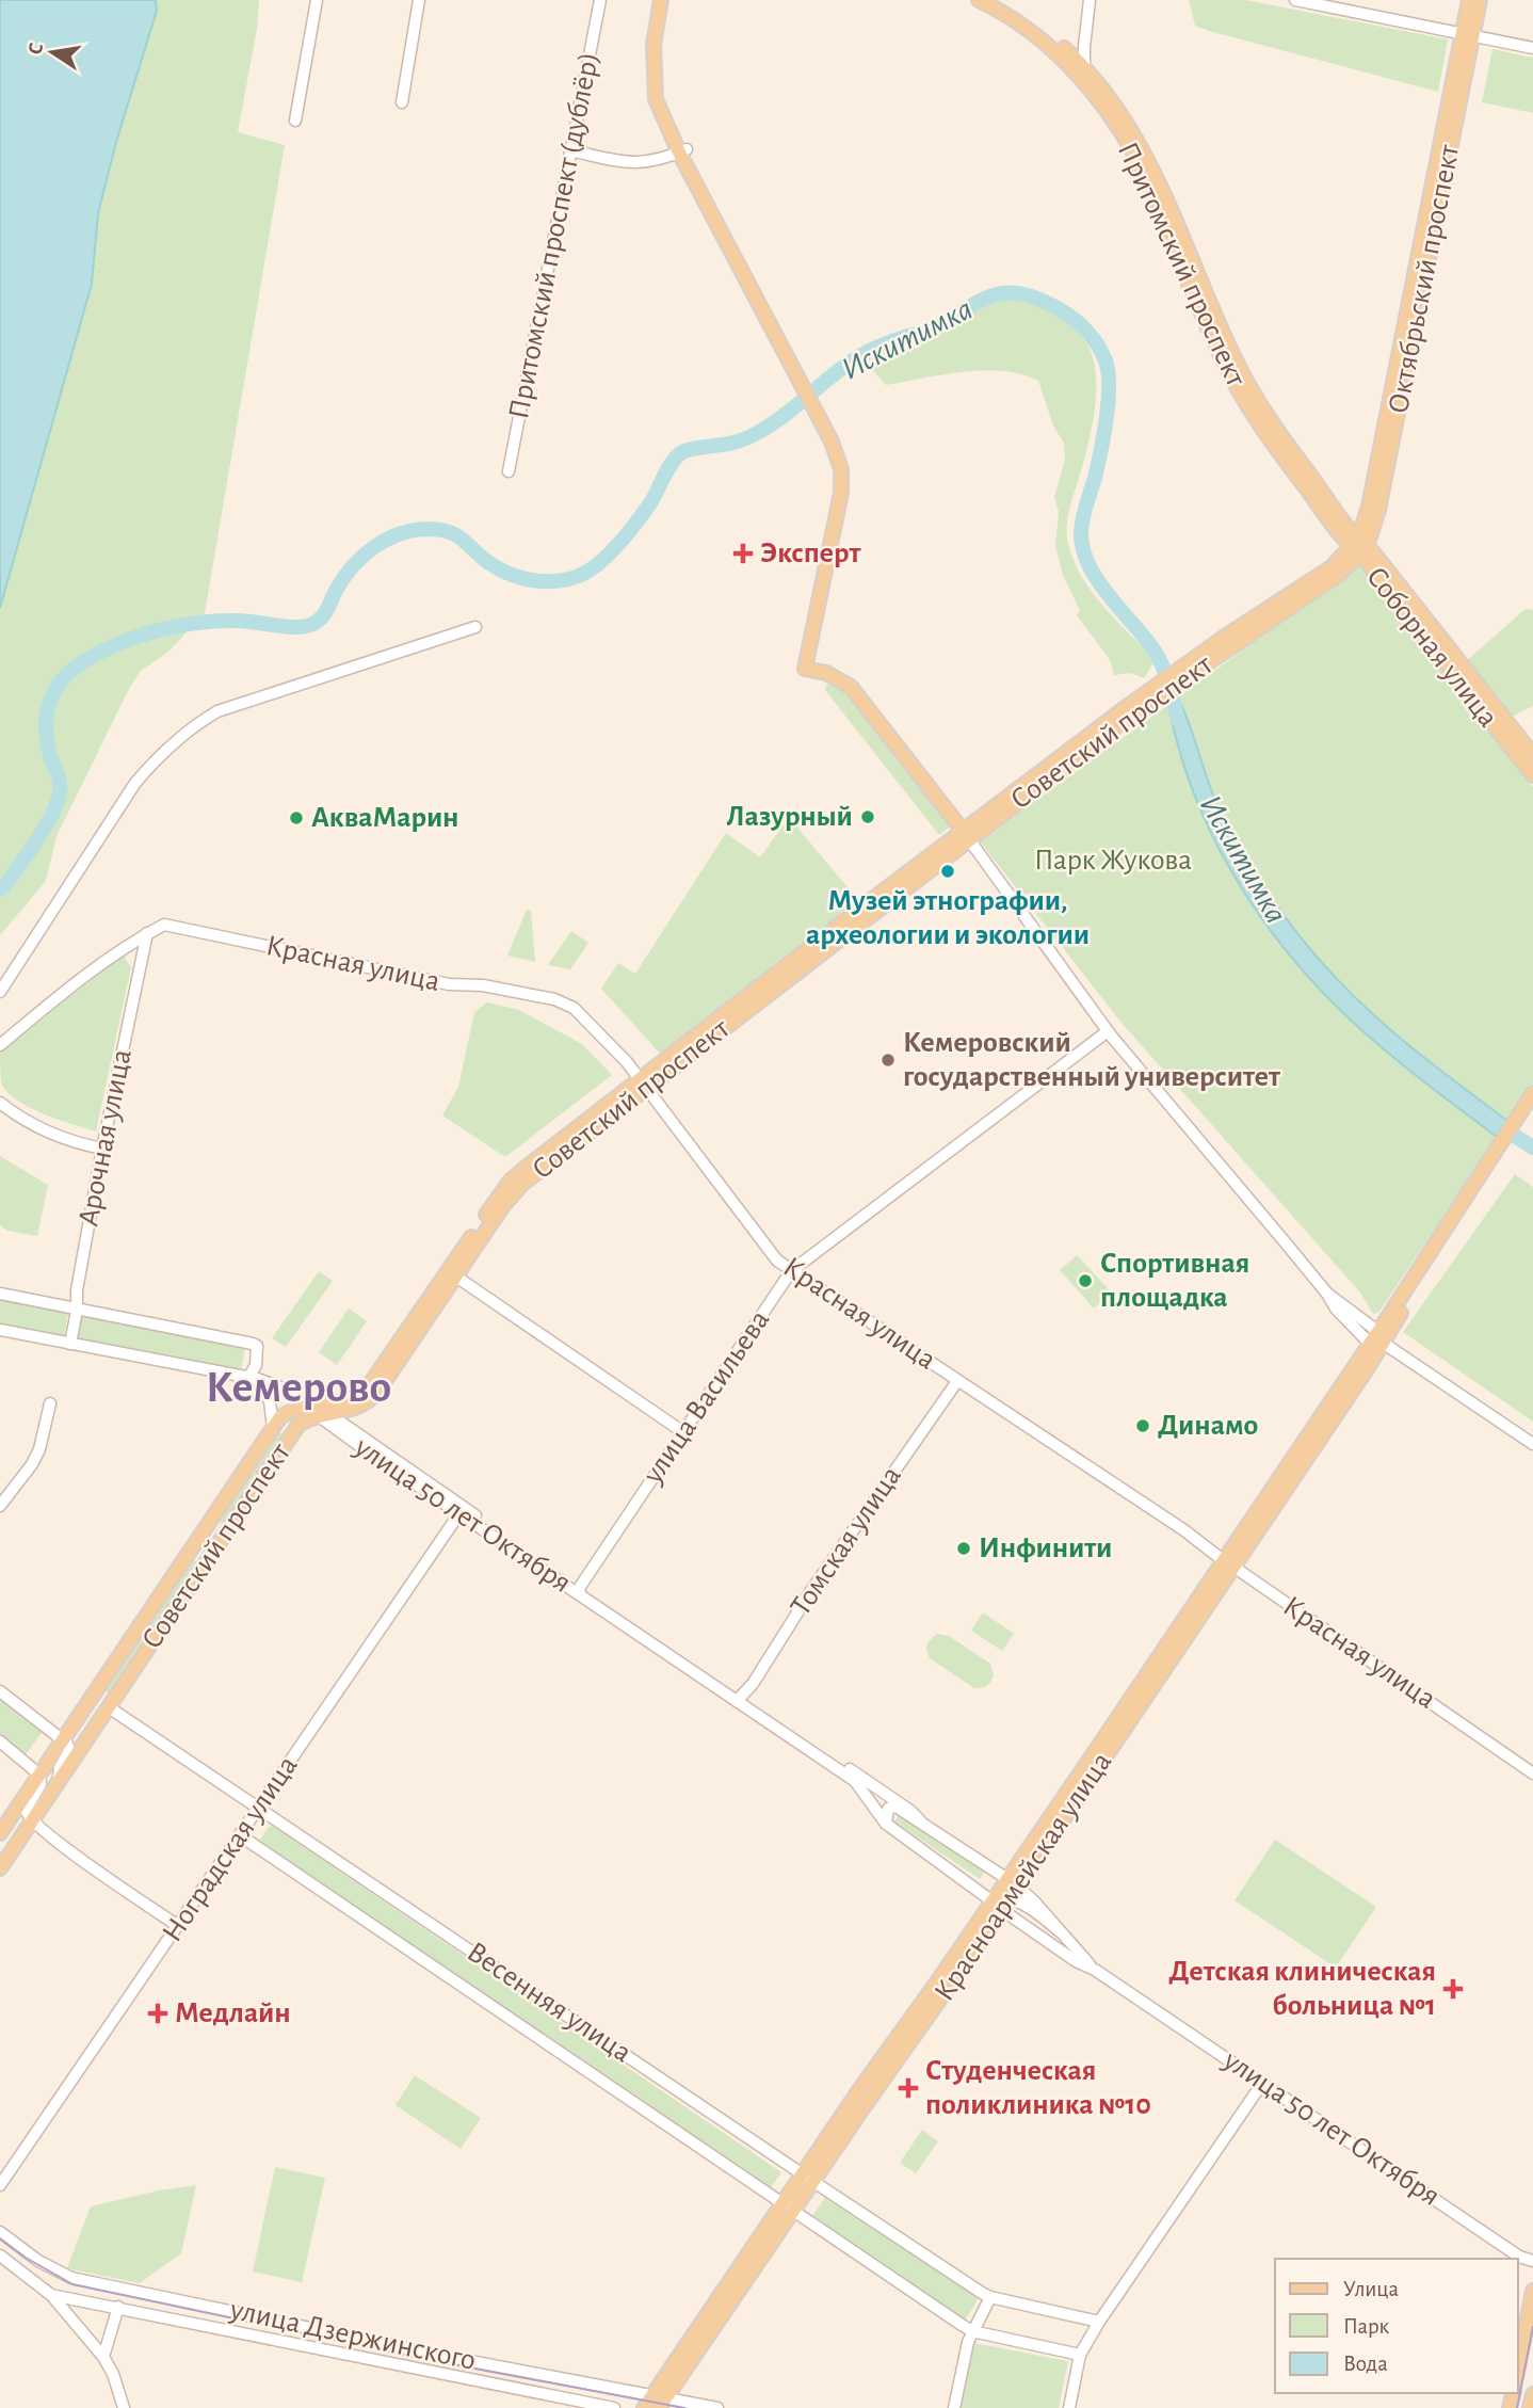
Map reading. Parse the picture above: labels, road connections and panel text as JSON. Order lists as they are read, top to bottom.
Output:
{
  "streets": {
    "main road": [
      "Притомский проспект",
      "Октябрьский проспект",
      "Соборная улица",
      "Советский проспект",
      "Красноармейская улица"
    ],
    "street": [
      "Притомский проспект (дублёр)",
      "Красная улица",
      "Арочная улица",
      "улица Васильева",
      "улица 50 лет Октября",
      "Томская улица",
      "Ноградская улица",
      "Весенняя улица",
      "улица Дзержинского"
    ]
  },
  "crossings": [
    ["Притомский проспект", "Октябрьский проспект"],
    ["Притомский проспект", "Соборная улица"],
    ["Притомский проспект", "Советский проспект"],
    ["Октябрьский проспект", "Соборная улица"],
    ["Октябрьский проспект", "Советский проспект"],
    ["Соборная улица", "Советский проспект"],
    ["Советский проспект", "Красная улица"],
    ["Советский проспект", "улица 50 лет Октября"],
    ["Советский проспект", "Весенняя улица"],
    ["Красная улица", "Арочная улица"],
    ["Красная улица", "улица Васильева"],
    ["Красная улица", "Томская улица"],
    ["Красная улица", "Красноармейская улица"],
    ["Арочная улица", "улица 50 лет Октября"],
    ["улица Васильева", "улица 50 лет Октября"],
    ["улица 50 лет Октября", "Томская улица"],
    ["улица 50 лет Октября", "Ноградская улица"],
    ["улица 50 лет Октября", "Красноармейская улица"],
    ["Ноградская улица", "Весенняя улица"],
    ["Красноармейская улица", "Весенняя улица"],
    ["Красноармейская улица", "улица Дзержинского"]
  ],
  "districts": ["Кемерово"],
  "water": ["Искитимка"],
  "parks": ["Парк Жукова"],
  "places": {
    "health": [
      "Эксперт",
      "Детская клиническая больница №1",
      "Медлайн",
      "Студенческая поликлиника №10"
    ],
    "other": [
      "Лазурный",
      "АкваМарин",
      "Музей этнографии, археологии и экологии",
      "Кемеровский государственный университет",
      "Спортивная площадка",
      "Динамо",
      "Инфинити"
    ]
  },
  "legend": ["Улица", "Парк", "Вода"],
  "north": "left"
}
